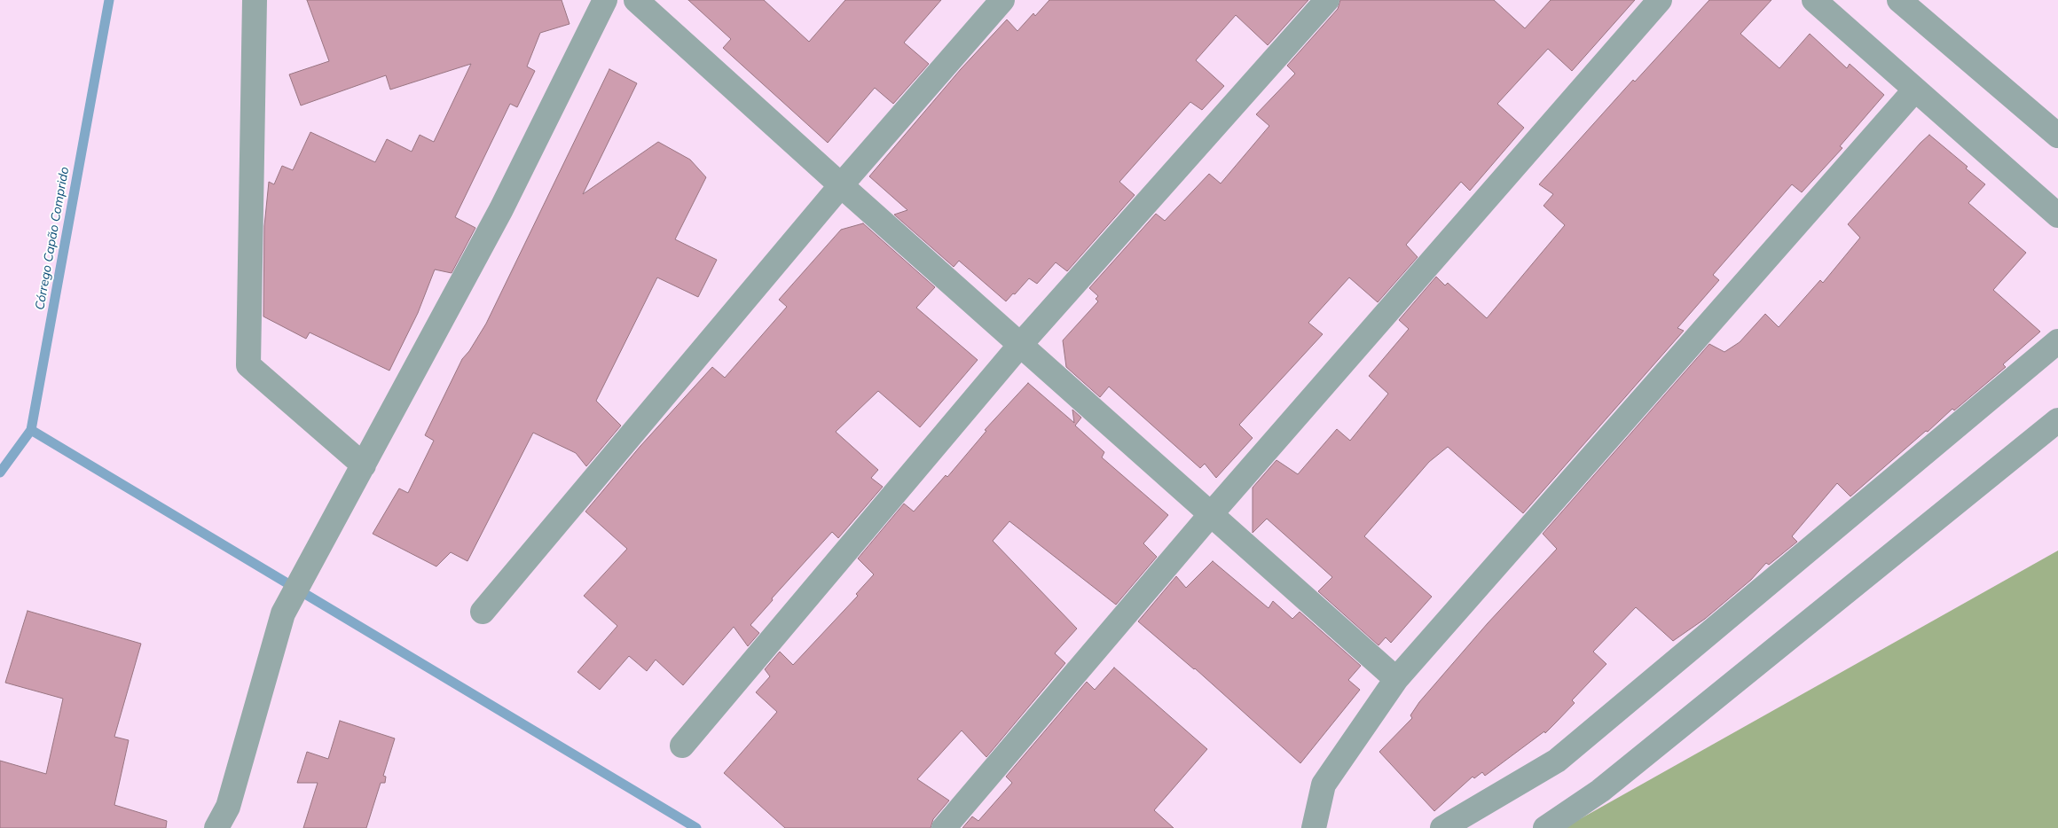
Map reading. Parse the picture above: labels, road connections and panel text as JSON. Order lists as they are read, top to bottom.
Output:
{
  "water": ["Córrego Capão Comprido"]
}
